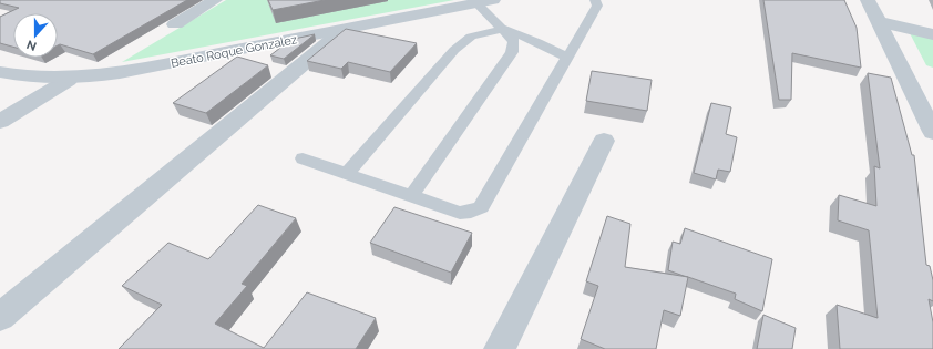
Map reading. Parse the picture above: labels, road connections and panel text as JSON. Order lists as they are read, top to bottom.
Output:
{
  "streets": {
    "street": ["Beato Roque Gonzalez"]
  },
  "north": "bottom"
}
